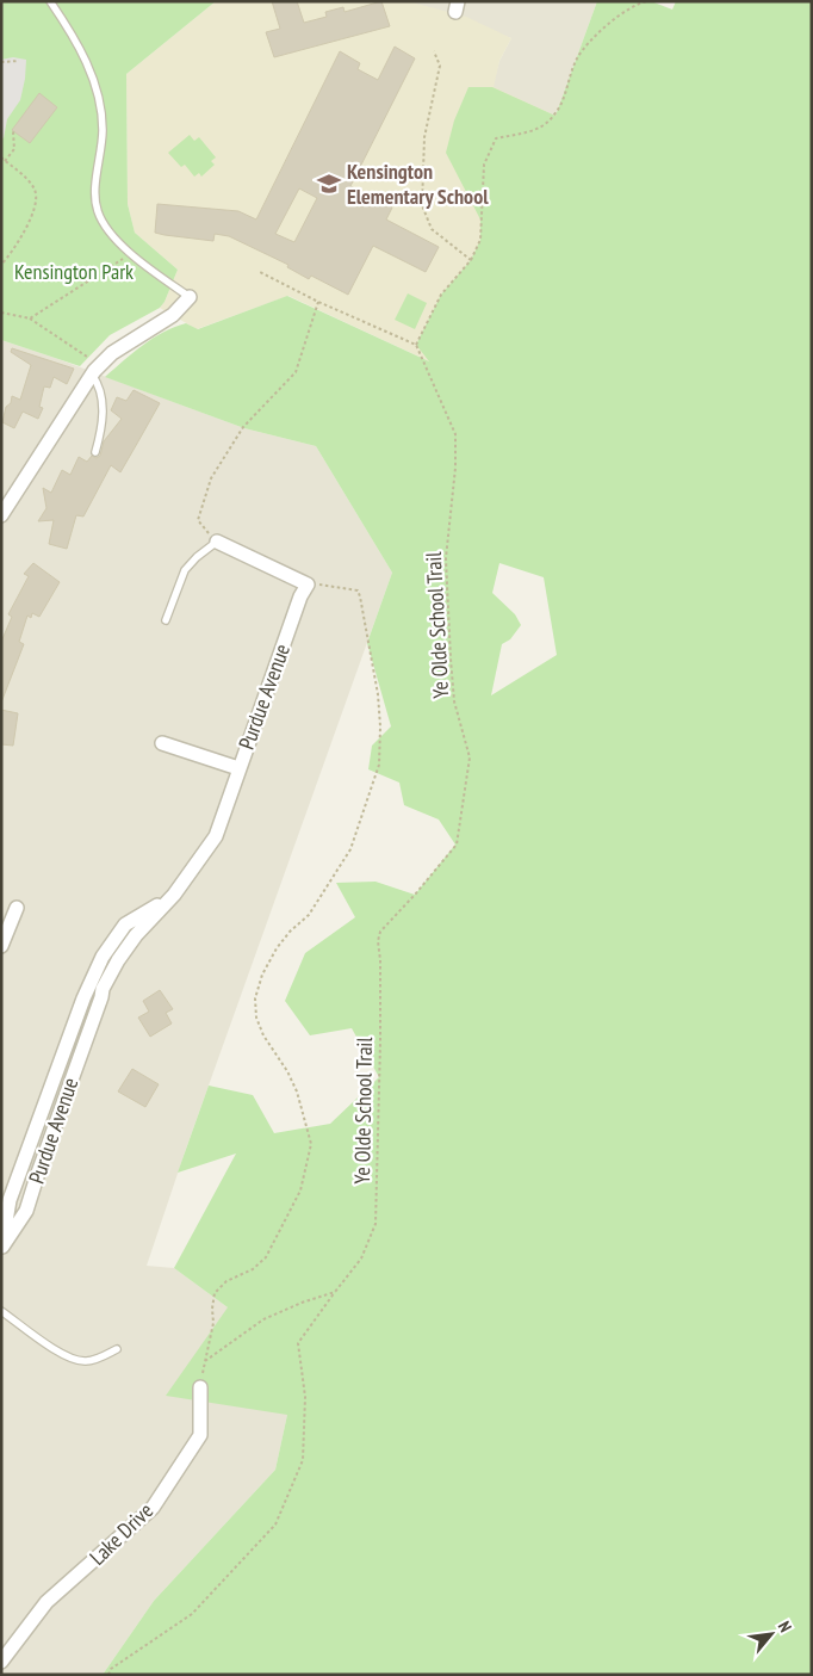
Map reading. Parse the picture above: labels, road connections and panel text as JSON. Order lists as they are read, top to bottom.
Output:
{
  "streets": {
    "street": ["Purdue Avenue", "Lake Drive"],
    "path": ["Ye Olde School Trail"]
  },
  "parks": ["Kensington Park"],
  "places": {
    "school or university": ["Kensington Elementary School"]
  },
  "north": "top right"
}
